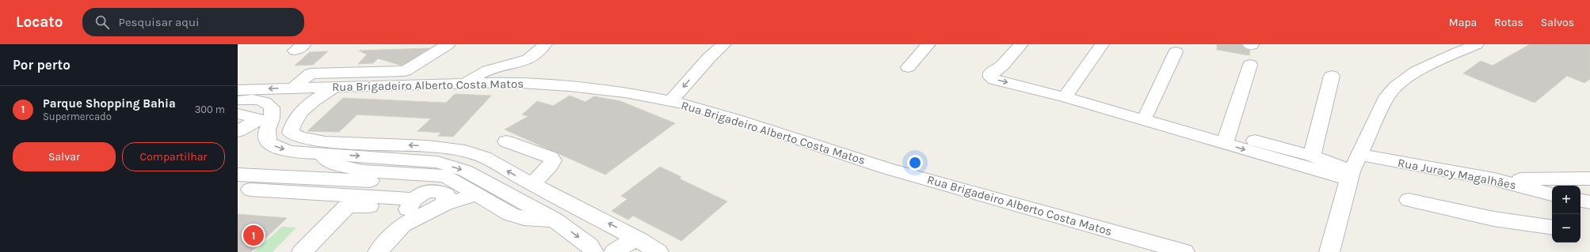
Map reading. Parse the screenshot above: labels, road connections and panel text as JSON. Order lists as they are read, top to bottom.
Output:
{
  "streets": {
    "street": ["Rua Brigadeiro Alberto Costa Matos", "Rua Juracy Magalhães"]
  },
  "page": {
    "header": "Locato",
    "search": "Pesquisar aqui",
    "nav": ["Mapa", "Rotas", "Salvos"],
    "heading": "Por perto",
    "list": [
      {
        "mark": "1",
        "name": "Parque Shopping Bahia",
        "note": "Supermercado",
        "value": "300 m"
      }
    ],
    "buttons": ["Salvar", "Compartilhar"],
    "map_buttons": ["+", "−"],
    "pins": "1"
  }
}
